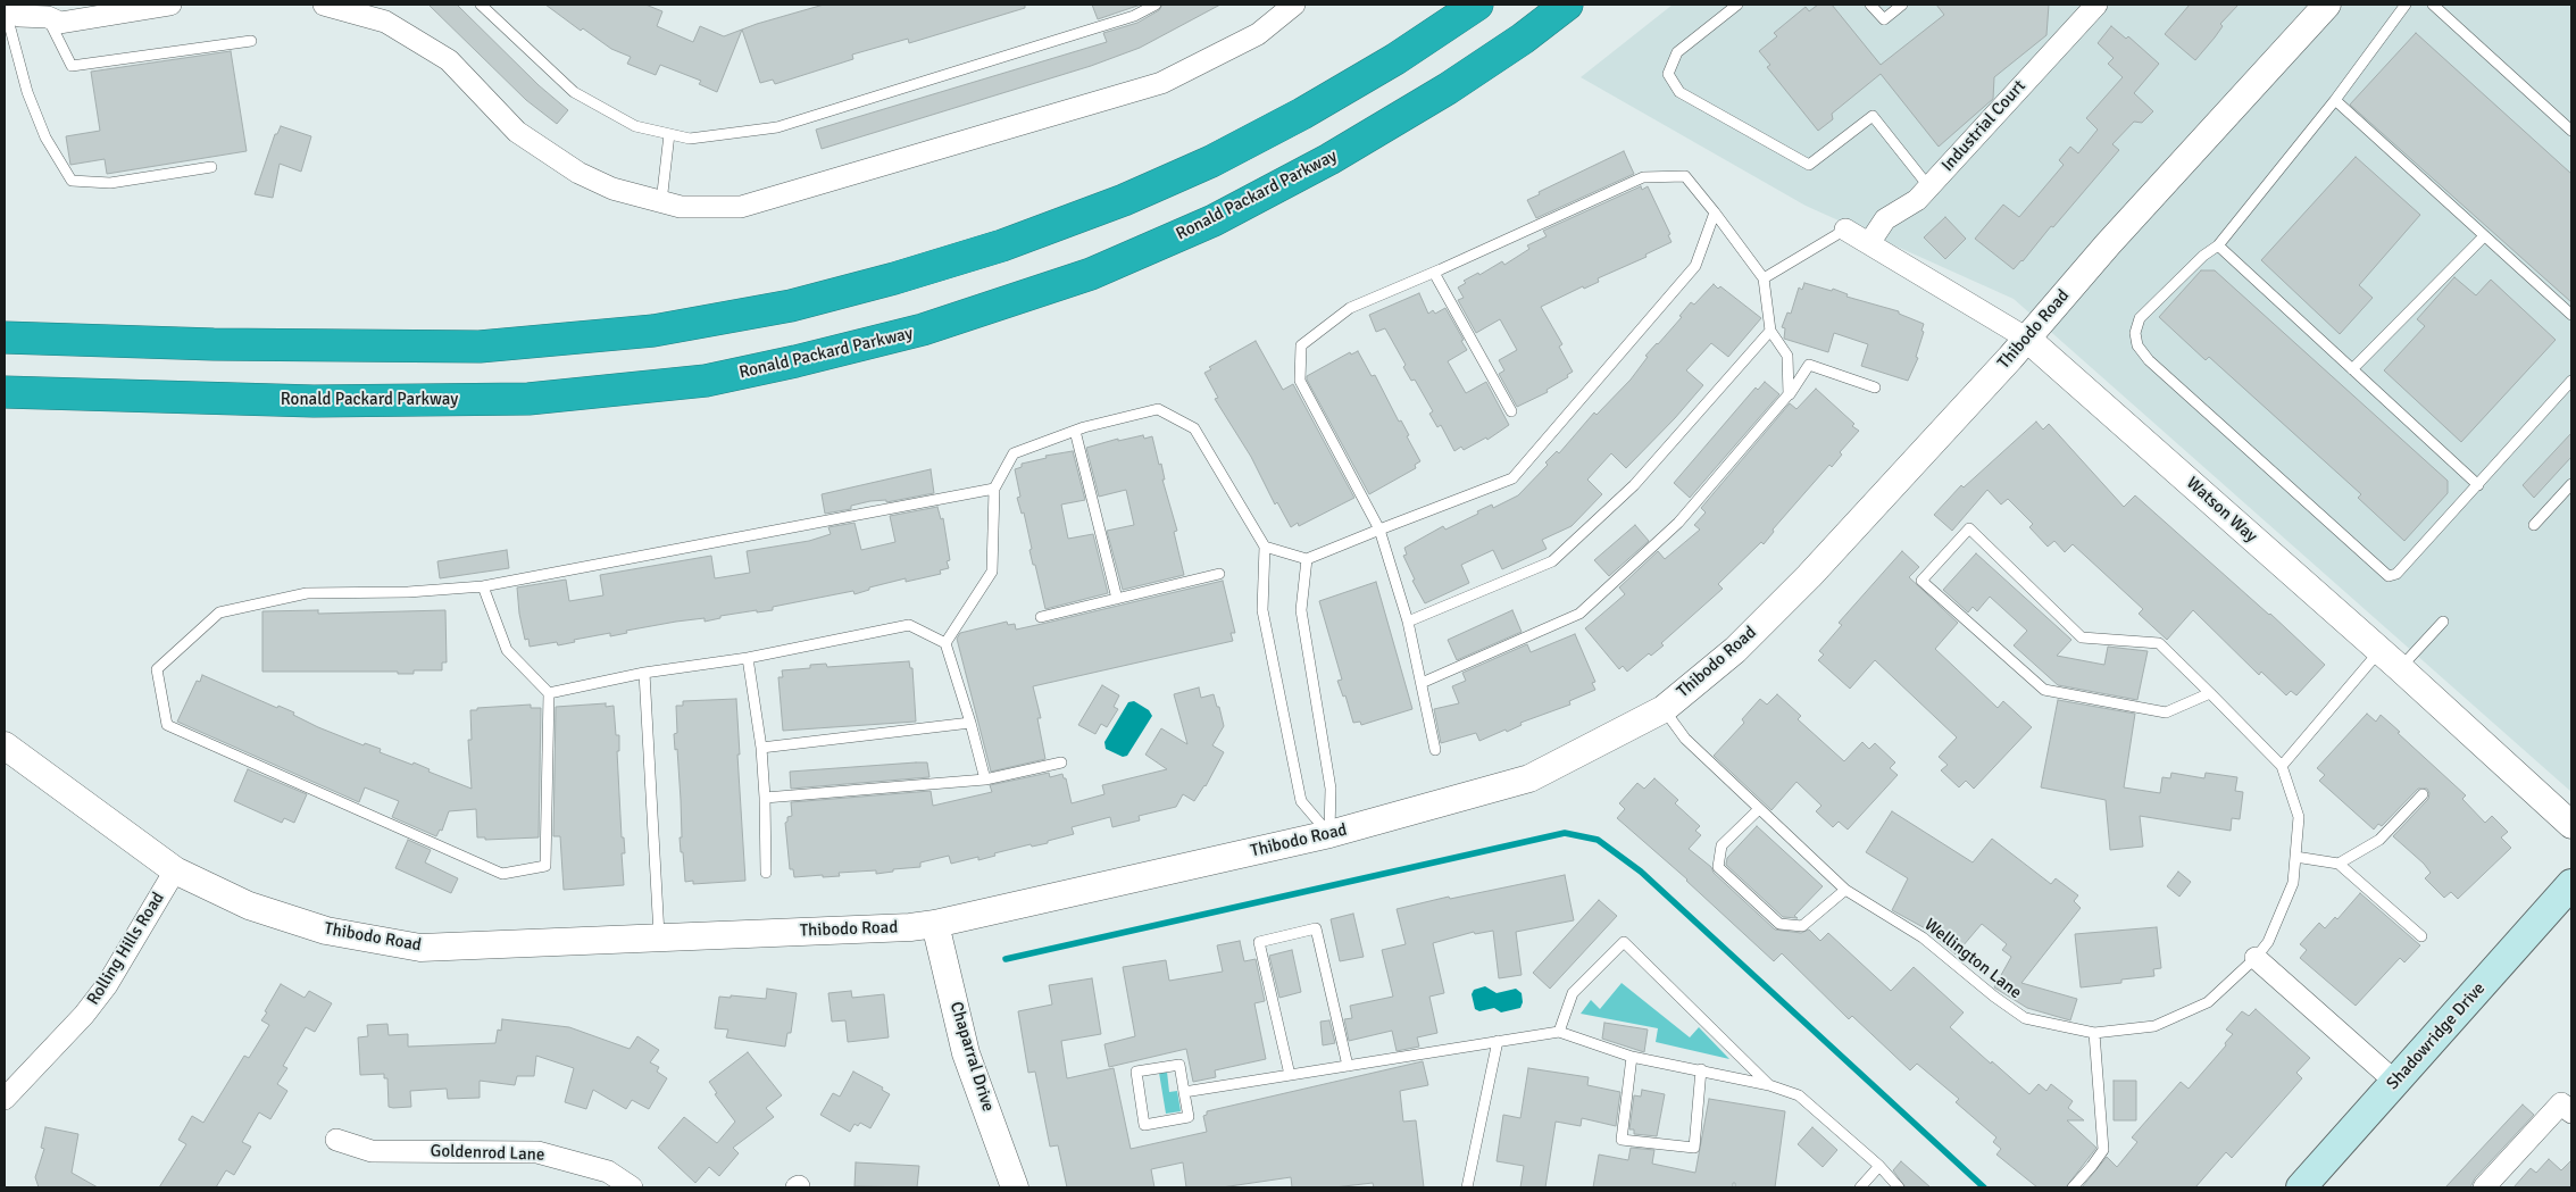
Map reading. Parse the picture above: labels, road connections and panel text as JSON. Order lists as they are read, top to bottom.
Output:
{
  "streets": {
    "highway": ["Ronald Packard Parkway"],
    "main road": ["Shadowridge Drive"],
    "street": [
      "Industrial Court",
      "Thibodo Road",
      "Watson Way",
      "Rolling Hills Road",
      "Chaparral Drive",
      "Goldenrod Lane"
    ],
    "lane": ["Wellington Lane"]
  },
  "crossings": [
    ["Industrial Court", "Watson Way"],
    ["Thibodo Road", "Watson Way"],
    ["Thibodo Road", "Rolling Hills Road"],
    ["Thibodo Road", "Wellington Lane"],
    ["Thibodo Road", "Chaparral Drive"]
  ]
}
